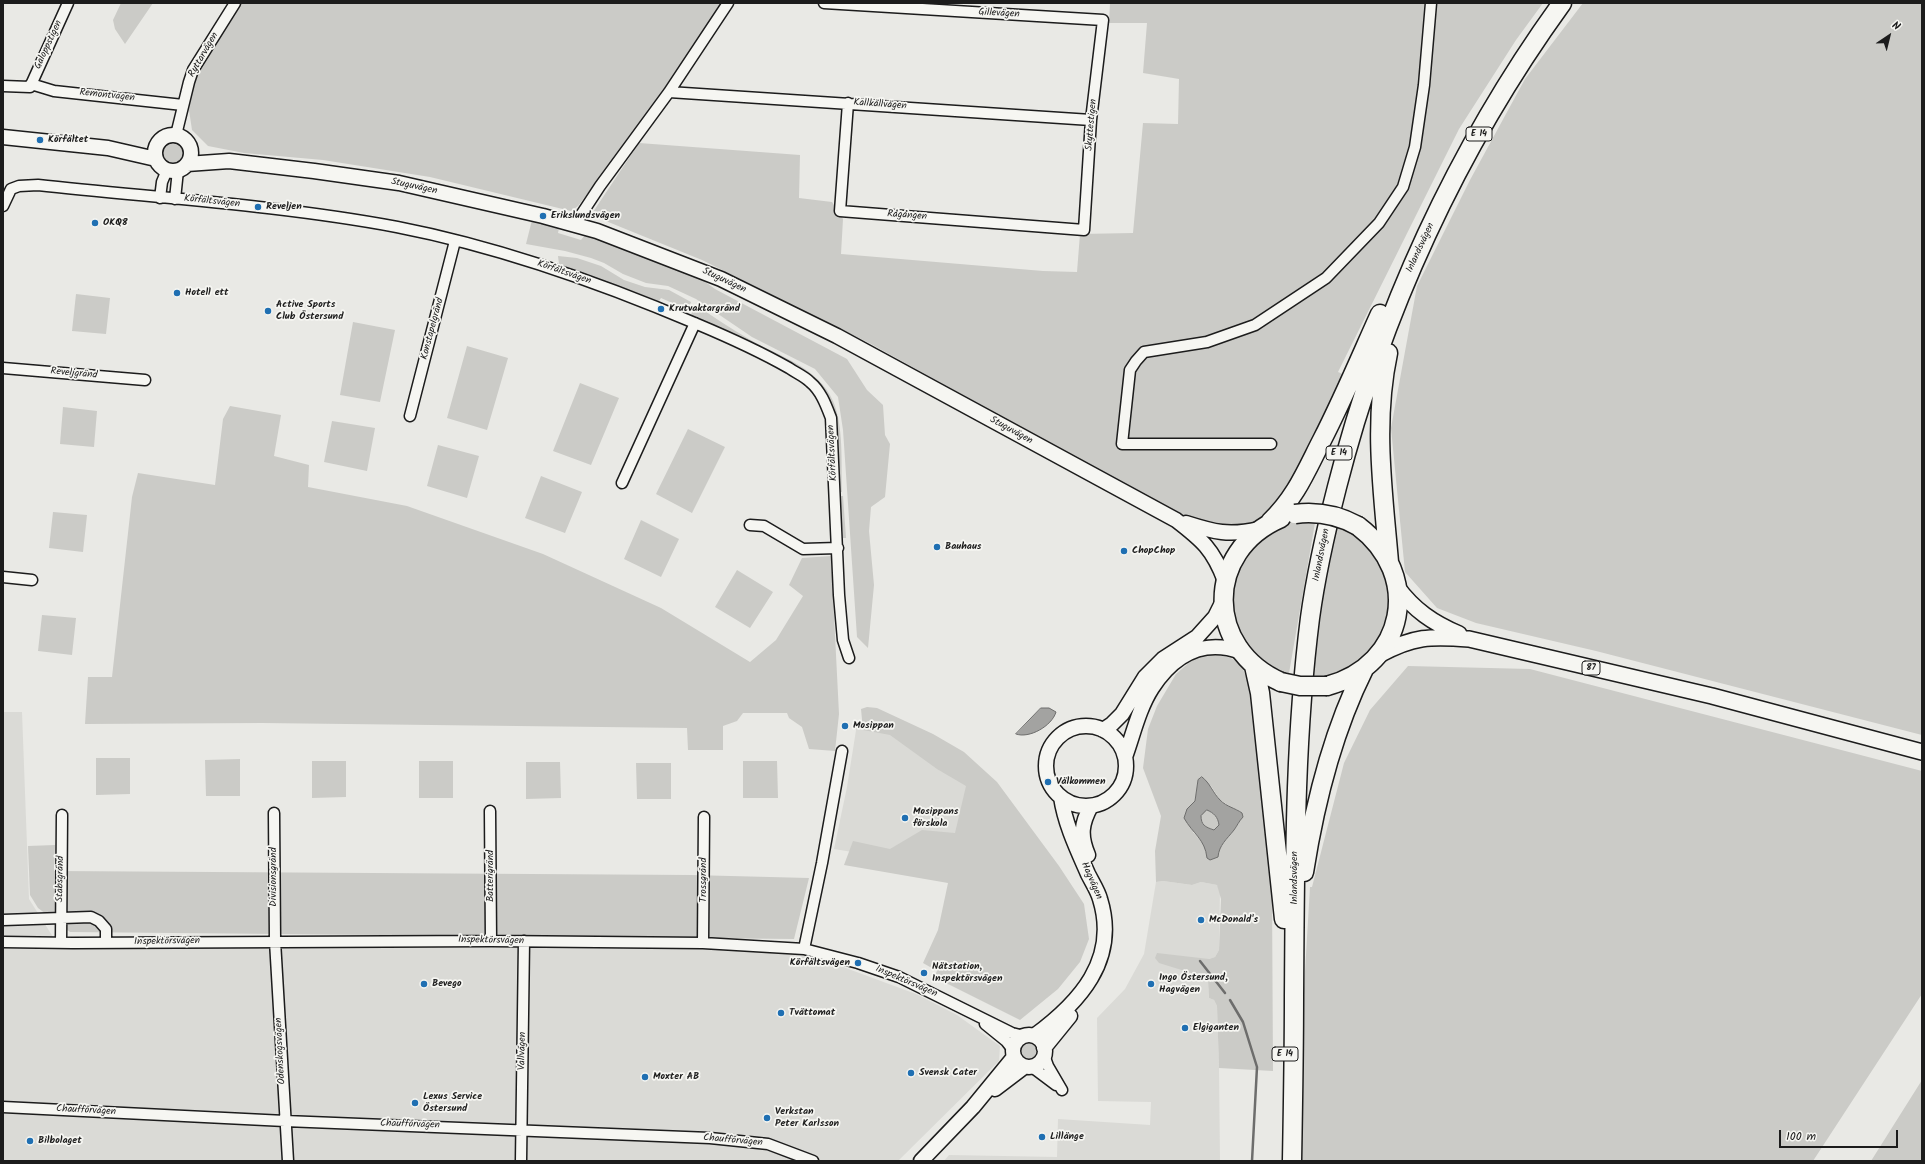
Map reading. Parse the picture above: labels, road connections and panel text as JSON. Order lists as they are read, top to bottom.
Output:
{
  "streets": {
    "highway": ["E 14", "Inlandsvägen"],
    "main road": ["Stuguvägen", "87", "Hagvägen"],
    "street": [
      "Gillevägen",
      "Galoppstigen",
      "Ryttarvägen",
      "Remontvägen",
      "Kallkällvägen",
      "Skyttestigen",
      "Körfältsvägen",
      "Rågången",
      "Konstapelgränd",
      "Reveljgränd",
      "Batterigränd",
      "Divisionsgränd",
      "Stabsgränd",
      "Trossgränd",
      "Inspektörsvägen",
      "Odenskogsvägen",
      "Vallvägen",
      "Chaufförvägen"
    ]
  },
  "crossings": [
    ["Gillevägen", "Skyttestigen"],
    ["Galoppstigen", "Remontvägen"],
    ["Ryttarvägen", "Remontvägen"],
    ["Ryttarvägen", "Stuguvägen"],
    ["Kallkällvägen", "Skyttestigen"],
    ["Kallkällvägen", "Rågången"],
    ["Skyttestigen", "Rågången"],
    ["Körfältsvägen", "Konstapelgränd"],
    ["Batterigränd", "Inspektörsvägen"],
    ["Divisionsgränd", "Inspektörsvägen"],
    ["Divisionsgränd", "Odenskogsvägen"],
    ["Stabsgränd", "Inspektörsvägen"],
    ["Trossgränd", "Inspektörsvägen"],
    ["Hagvägen", "Inspektörsvägen"],
    ["Inspektörsvägen", "Odenskogsvägen"],
    ["Inspektörsvägen", "Vallvägen"],
    ["Odenskogsvägen", "Chaufförvägen"],
    ["Vallvägen", "Chaufförvägen"]
  ],
  "places": [
    "Körfältet",
    "Reveljen",
    "Erikslundsvägen",
    "OKQ8",
    "Hotell ett",
    "Krutvaktargränd",
    "Active Sports Club Östersund",
    "Bauhaus",
    "ChopChop",
    "Mosippan",
    "Välkommen",
    "Mosippans förskola",
    "McDonald's",
    "Körfältsvägen",
    "Nätstation, Inspektörsvägen",
    "Bevego",
    "Ingo Östersund, Hagvägen",
    "Tvättomat",
    "Elgiganten",
    "Svensk Cater",
    "Moxter AB",
    "Lexus Service Östersund",
    "Verkstan Peter Karlsson",
    "Lillänge",
    "Bilbolaget"
  ],
  "scale_bar": "100 m",
  "north": "top right"
}
